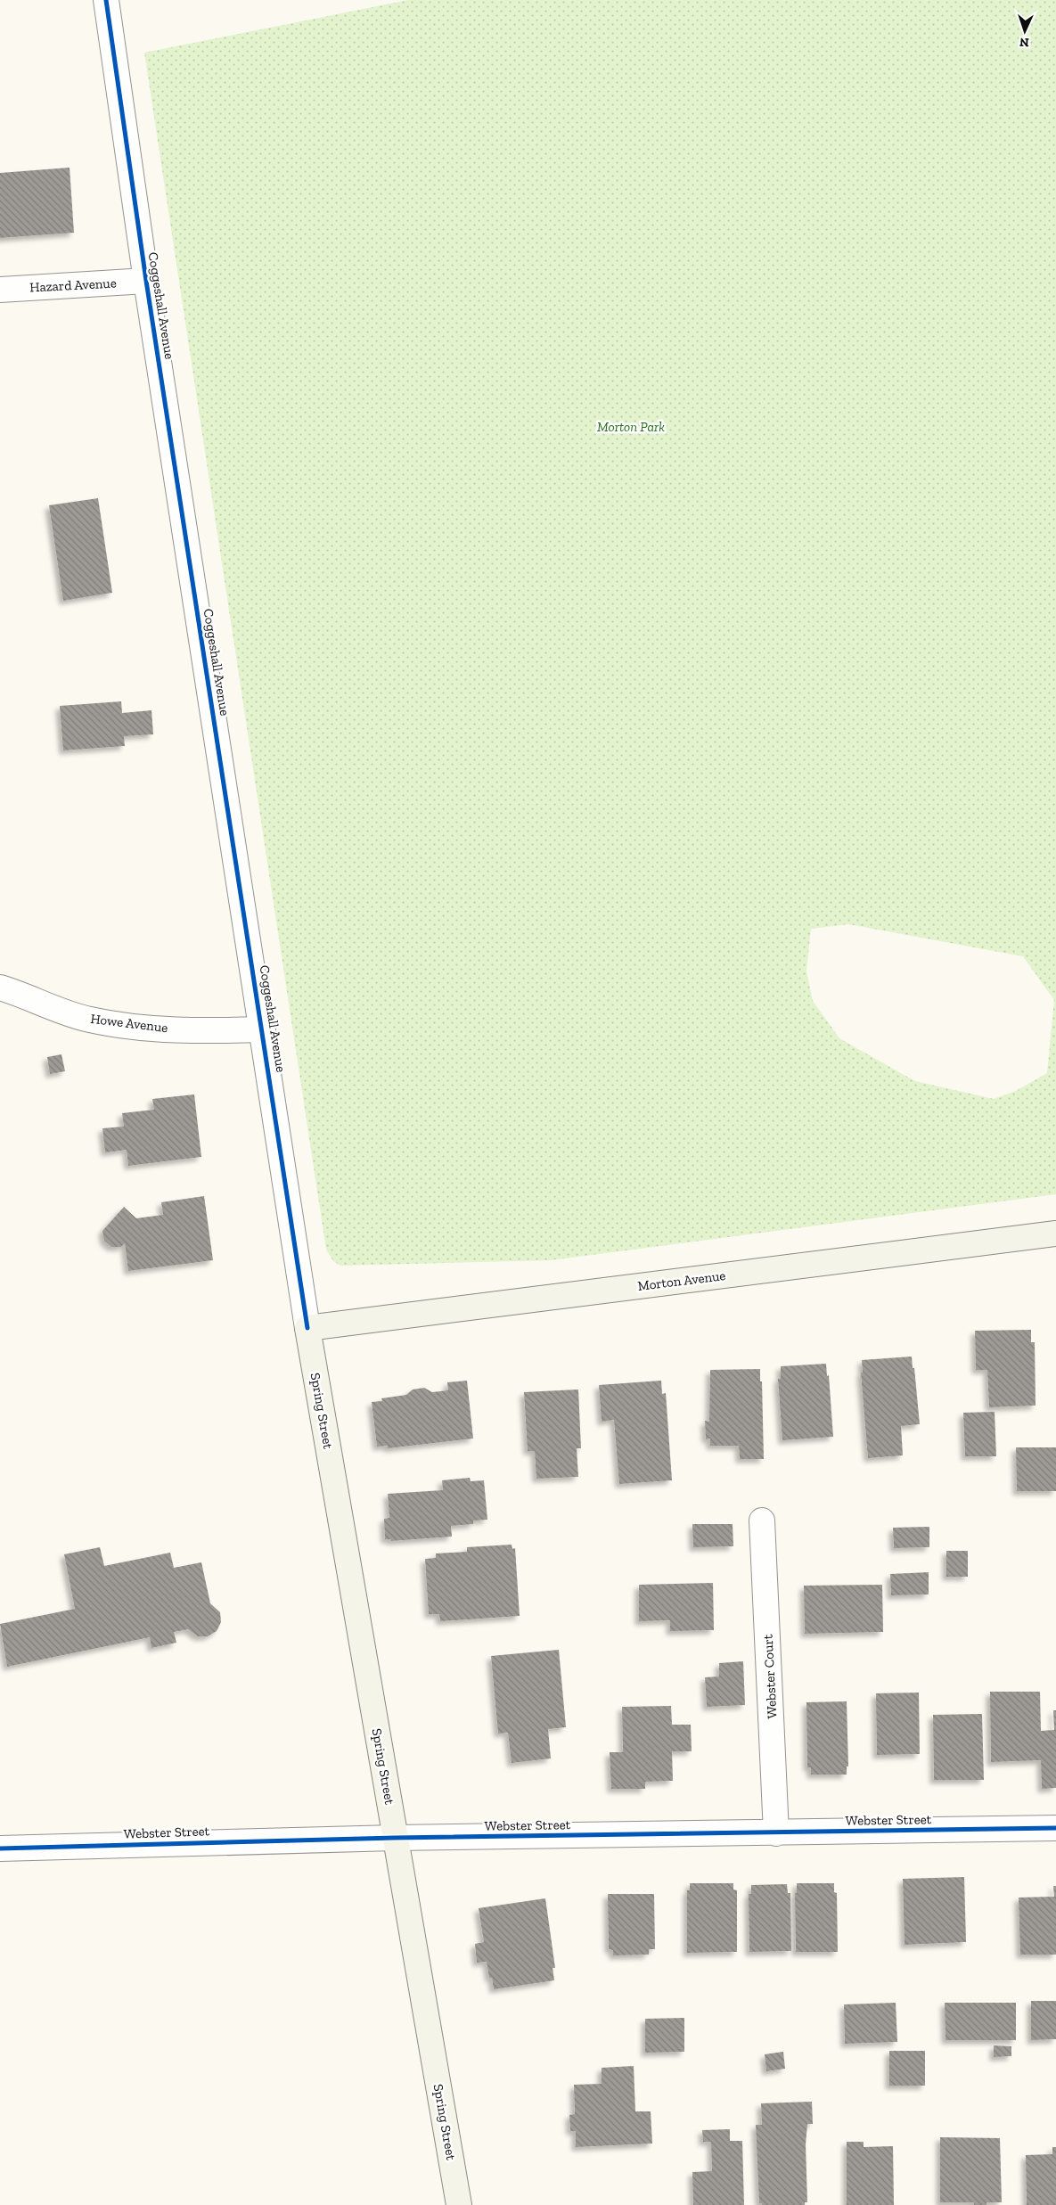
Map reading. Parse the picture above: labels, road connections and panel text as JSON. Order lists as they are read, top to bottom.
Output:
{
  "streets": {
    "main road": ["Morton Avenue", "Spring Street"],
    "street": [
      "Hazard Avenue",
      "Coggeshall Avenue",
      "Howe Avenue",
      "Webster Court",
      "Webster Street"
    ]
  },
  "crossings": [
    ["Hazard Avenue", "Coggeshall Avenue"],
    ["Coggeshall Avenue", "Howe Avenue"],
    ["Coggeshall Avenue", "Morton Avenue"],
    ["Coggeshall Avenue", "Spring Street"],
    ["Morton Avenue", "Spring Street"],
    ["Spring Street", "Webster Street"],
    ["Webster Court", "Webster Street"]
  ],
  "parks": ["Morton Park"],
  "north": "bottom"
}
